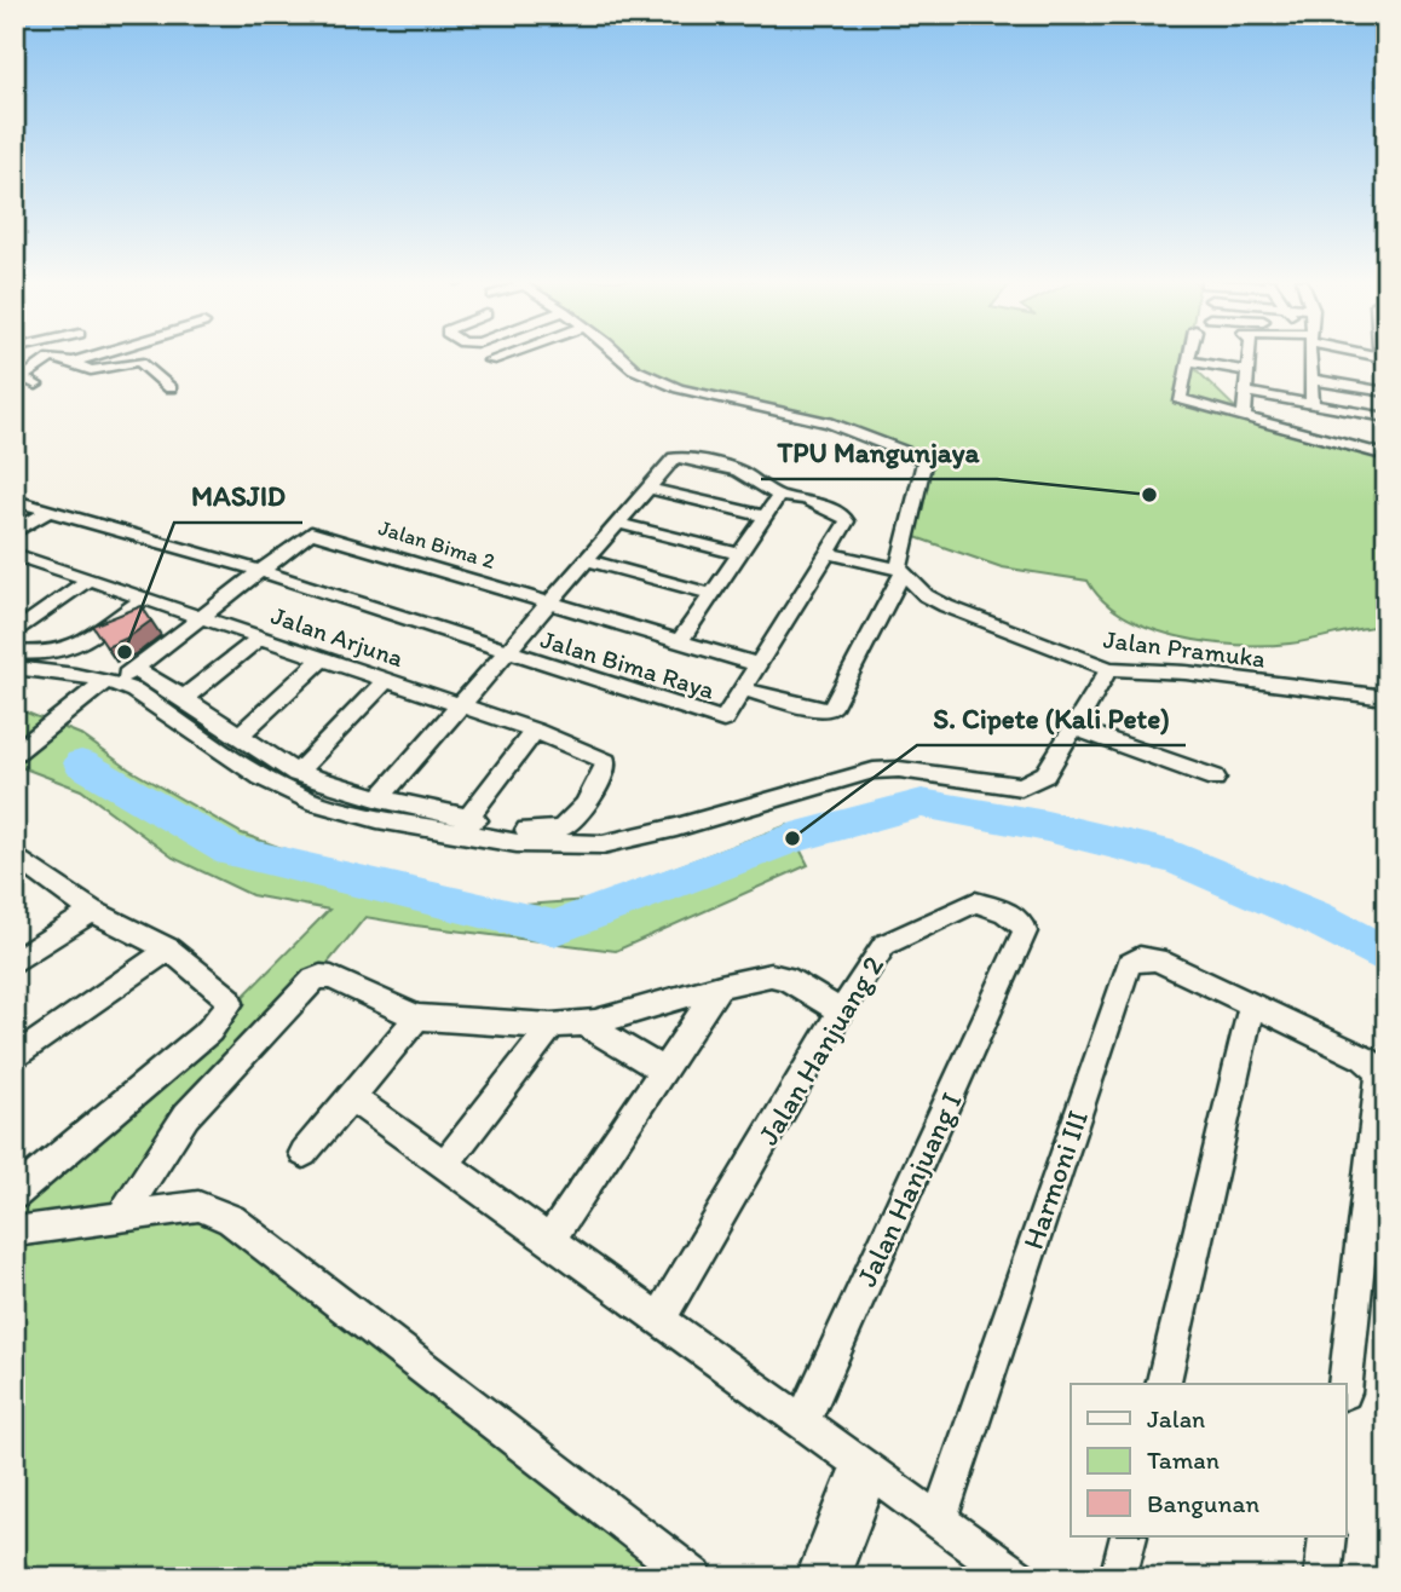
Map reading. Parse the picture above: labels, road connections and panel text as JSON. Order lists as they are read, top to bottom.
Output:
{
  "streets": {
    "street": [
      "Jalan Bima 2",
      "Jalan Arjuna",
      "Jalan Pramuka",
      "Jalan Bima Raya",
      "Jalan Hanjuang 2",
      "Harmoni III",
      "Jalan Hanjuang I"
    ]
  },
  "crossings": [
    ["Jalan Bima 2", "Jalan Bima Raya"],
    ["Jalan Hanjuang 2", "Jalan Hanjuang I"]
  ],
  "places": ["TPU Mangunjaya", "MASJID", "S. Cipete (Kali Pete)"],
  "legend": ["Jalan", "Taman", "Bangunan"]
}
